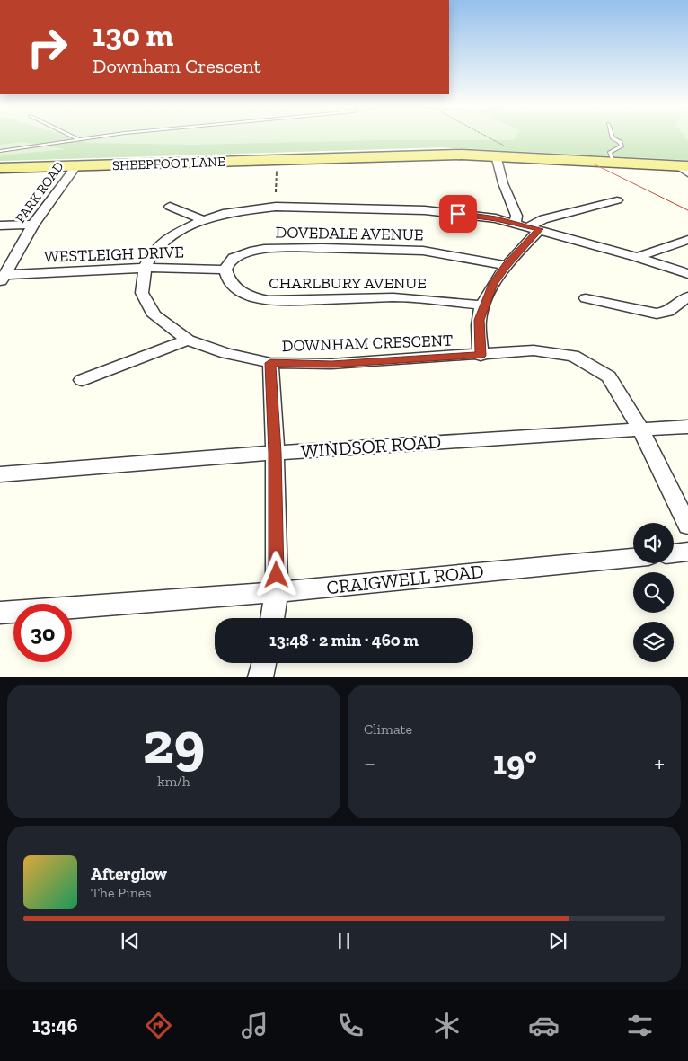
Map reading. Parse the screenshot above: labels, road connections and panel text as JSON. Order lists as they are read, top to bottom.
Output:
{
  "streets": {
    "main road": ["SHEEPFOOT LANE"],
    "street": [
      "PARK ROAD",
      "DOVEDALE AVENUE",
      "WESTLEIGH DRIVE",
      "CHARLBURY AVENUE",
      "DOWNHAM CRESCENT",
      "WINDSOR ROAD",
      "CRAIGWELL ROAD"
    ]
  },
  "crossings": [
    ["SHEEPFOOT LANE", "PARK ROAD"],
    ["PARK ROAD", "WESTLEIGH DRIVE"],
    ["DOVEDALE AVENUE", "WESTLEIGH DRIVE"],
    ["DOVEDALE AVENUE", "CHARLBURY AVENUE"],
    ["WESTLEIGH DRIVE", "CHARLBURY AVENUE"],
    ["WESTLEIGH DRIVE", "DOWNHAM CRESCENT"],
    ["DOWNHAM CRESCENT", "WINDSOR ROAD"]
  ],
  "page": {
    "turn": ["130 m", "Downham Crescent"],
    "limit": "30",
    "trip": "13:48 · 2 min · 460 m",
    "tile": [
      ["29", "km/h"],
      "Climate"
    ],
    "heat": ["−", "19°", "+"],
    "song": ["Afterglow", "The Pines"],
    "tabs": "13:46"
  }
}
